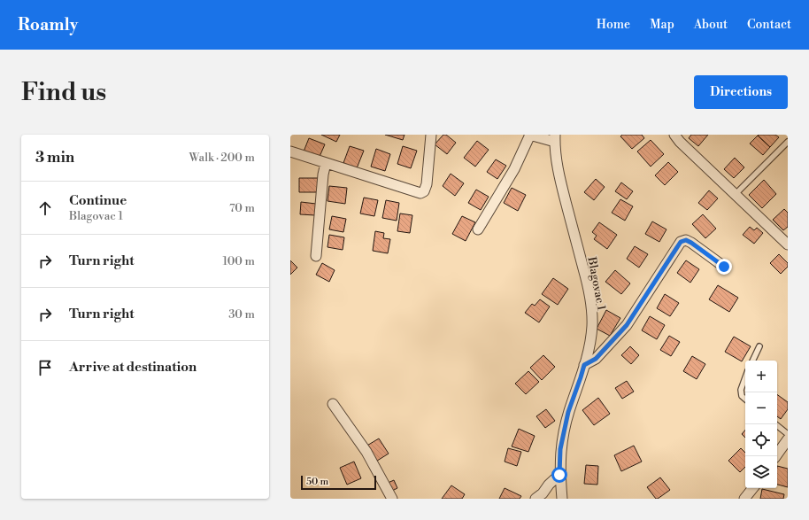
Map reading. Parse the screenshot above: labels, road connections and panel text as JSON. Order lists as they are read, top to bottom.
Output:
{
  "streets": {
    "street": ["Blagovac 1"]
  },
  "scale_bar": "50 m",
  "page": {
    "header": "Roamly",
    "nav": [
      "Home",
      "Map",
      "About",
      "Contact"
    ],
    "buttons": "Directions",
    "title": "Find us",
    "heading": ["3 min", "Walk · 200 m"],
    "list": [
      ["Continue", "Blagovac 1", "70 m"],
      ["Turn right", "100 m"],
      ["Turn right", "30 m"],
      "Arrive at destination"
    ],
    "map_buttons": ["+", "−"],
    "scale": "50 m"
  }
}
